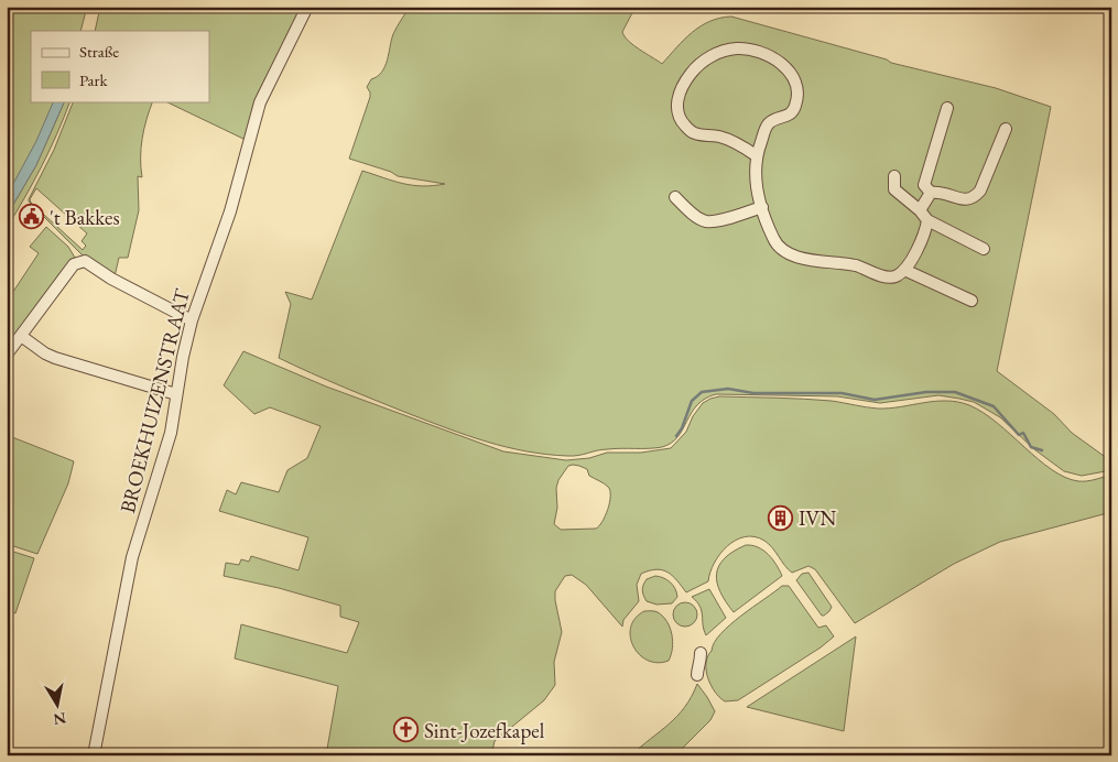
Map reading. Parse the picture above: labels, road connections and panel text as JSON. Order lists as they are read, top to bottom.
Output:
{
  "streets": {
    "street": ["BROEKHUIZENSTRAAT"]
  },
  "places": {
    "public building": ["'t Bakkes"],
    "building": ["IVN"],
    "church": ["Sint-Jozefkapel"]
  },
  "legend": ["Straße", "Park"],
  "north": "bottom"
}
